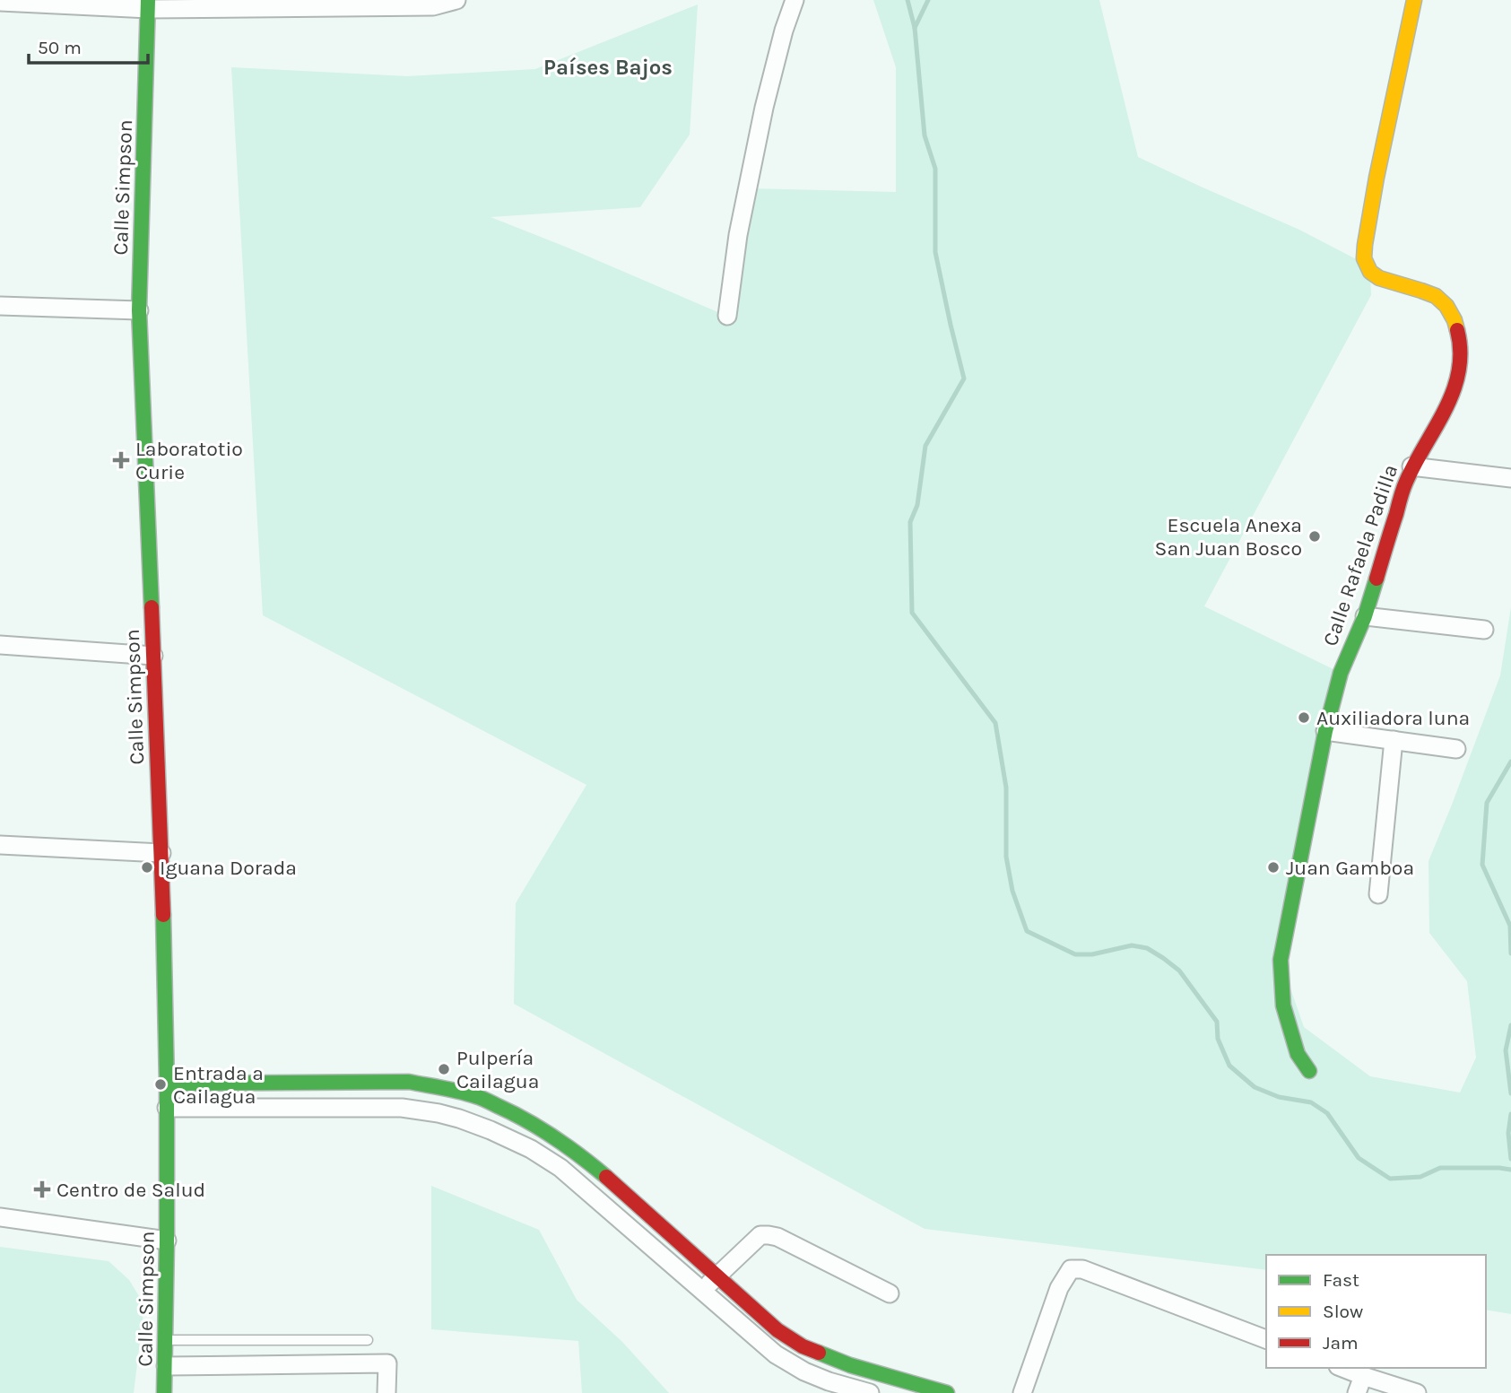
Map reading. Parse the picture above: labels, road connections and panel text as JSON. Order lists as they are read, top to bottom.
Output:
{
  "streets": {
    "street": ["Calle Simpson", "Calle Rafaela Padilla"]
  },
  "districts": ["Países Bajos"],
  "places": {
    "health": ["Laboratotio Curie", "Centro de Salud"],
    "other": [
      "Escuela Anexa San Juan Bosco",
      "Auxiliadora luna",
      "Iguana Dorada",
      "Juan Gamboa",
      "Pulpería Cailagua",
      "Entrada a Cailagua"
    ]
  },
  "legend": ["Fast", "Slow", "Jam"],
  "scale_bar": "50 m"
}
